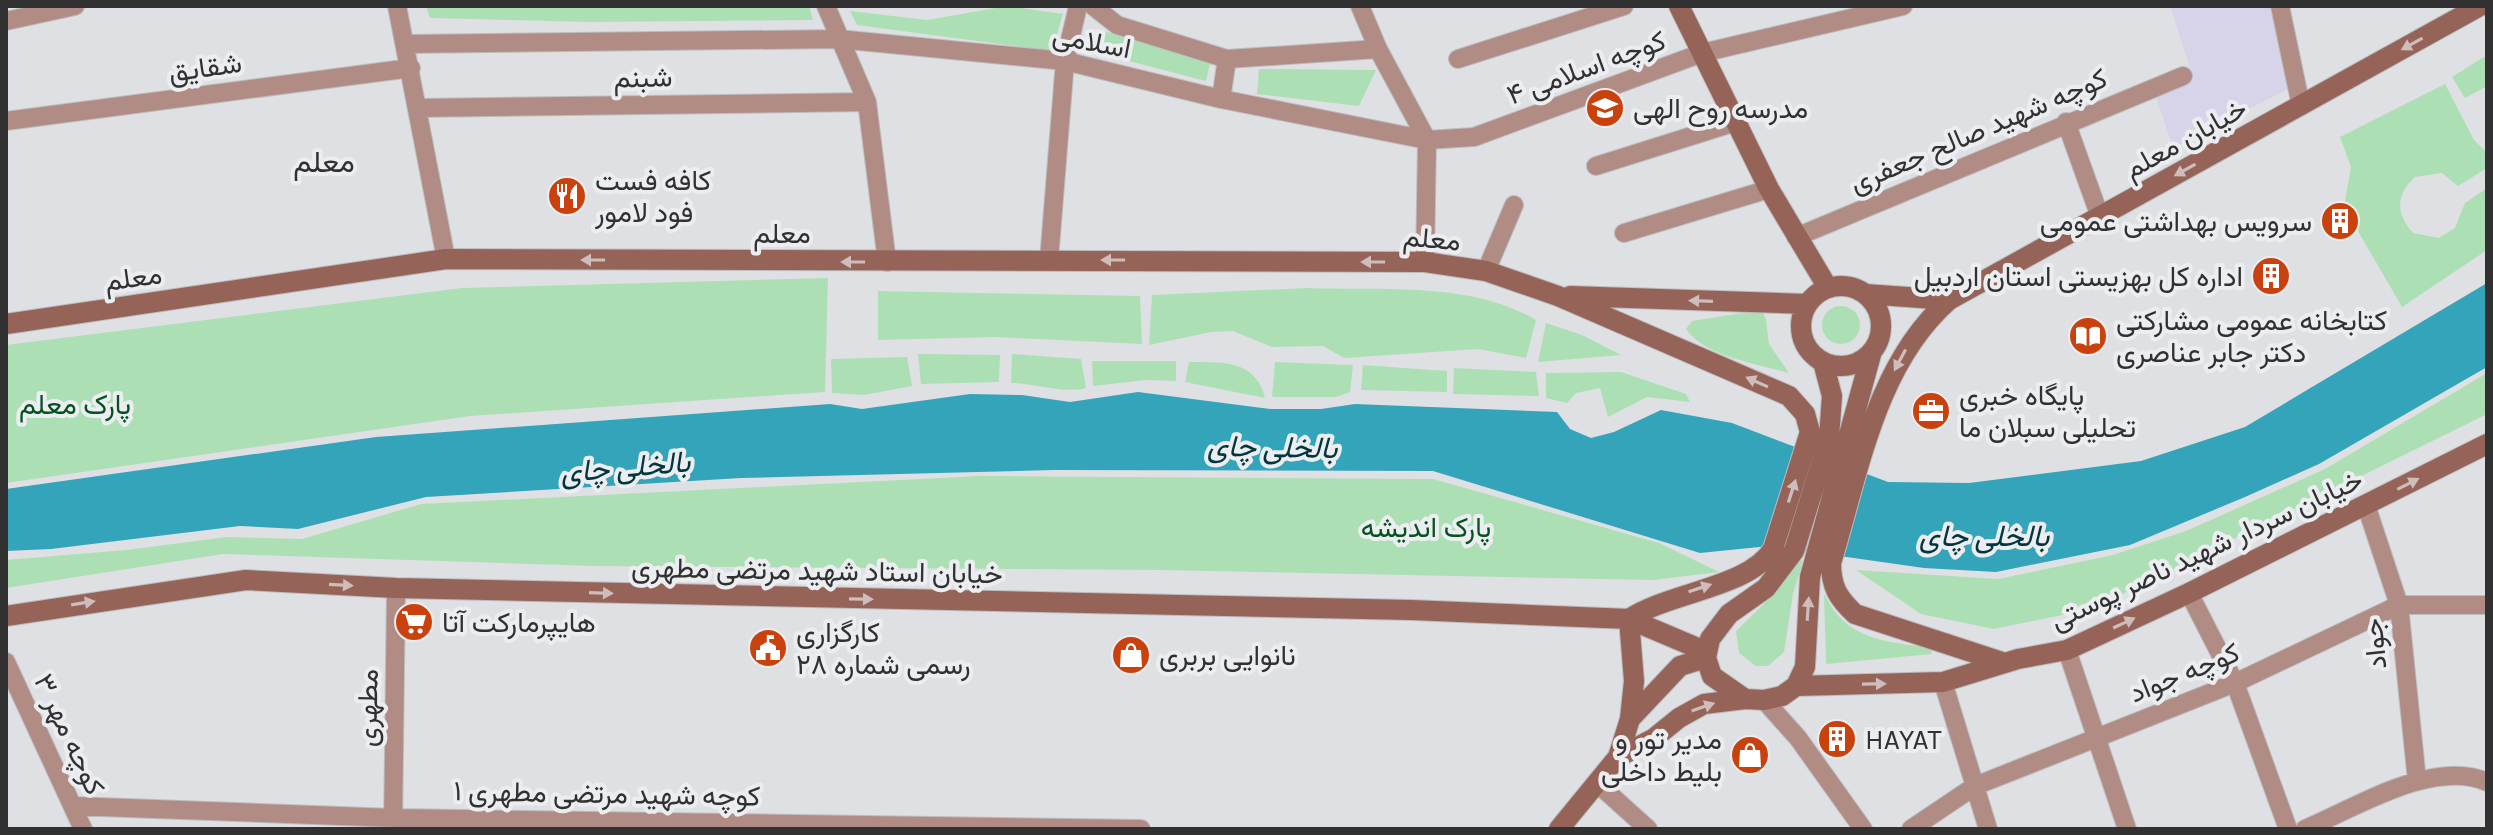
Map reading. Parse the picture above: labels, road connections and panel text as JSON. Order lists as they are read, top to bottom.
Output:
{
  "streets": {
    "main road": [
      "خیابان معلم",
      "معلم",
      "خیابان سردار شهید ناصر پوستی",
      "خیابان استاد شهید مرتضی مطهری"
    ],
    "street": [
      "اسلامی",
      "شقایق",
      "کوچه اسلامی ۴",
      "شبنم",
      "کوچه شهید صالح جعفری",
      "جواد",
      "کوچه جواد",
      "مطهری",
      "کوچه مهر ۳",
      "کوچه شهید مرتضی مطهری ۱"
    ]
  },
  "crossings": [
    ["اسلامی", "کوچه اسلامی ۴"],
    ["خیابان سردار شهید ناصر پوستی", "جواد"],
    ["خیابان استاد شهید مرتضی مطهری", "مطهری"],
    ["جواد", "کوچه جواد"],
    ["مطهری", "کوچه شهید مرتضی مطهری ۱"],
    ["کوچه مهر ۳", "کوچه شهید مرتضی مطهری ۱"]
  ],
  "one_way": [
    "خیابان معلم",
    "معلم",
    "خیابان سردار شهید ناصر پوستی",
    "خیابان استاد شهید مرتضی مطهری"
  ],
  "districts": ["معلم"],
  "water": ["بالخلی چای"],
  "parks": ["پارک معلم", "پارک اندیشه"],
  "places": {
    "school or university": ["مدرسه روح الهی"],
    "restaurant": ["کافه فست فود لامور"],
    "building": ["سرویس بهداشتی عمومی", "اداره کل بهزیستی استان اردبیل", "HAYAT"],
    "library": ["کتابخانه عمومی مشارکتی دکتر جابر عناصری"],
    "office": ["پایگاه خبری تحلیلی سبلان ما"],
    "supermarket": ["هایپرمارکت آتا"],
    "public building": ["کارگزاری رسمی شماره ۲۸"],
    "shop": ["نانوایی بربری", "مدیر تور و بلیط داخلى"]
  }
}
